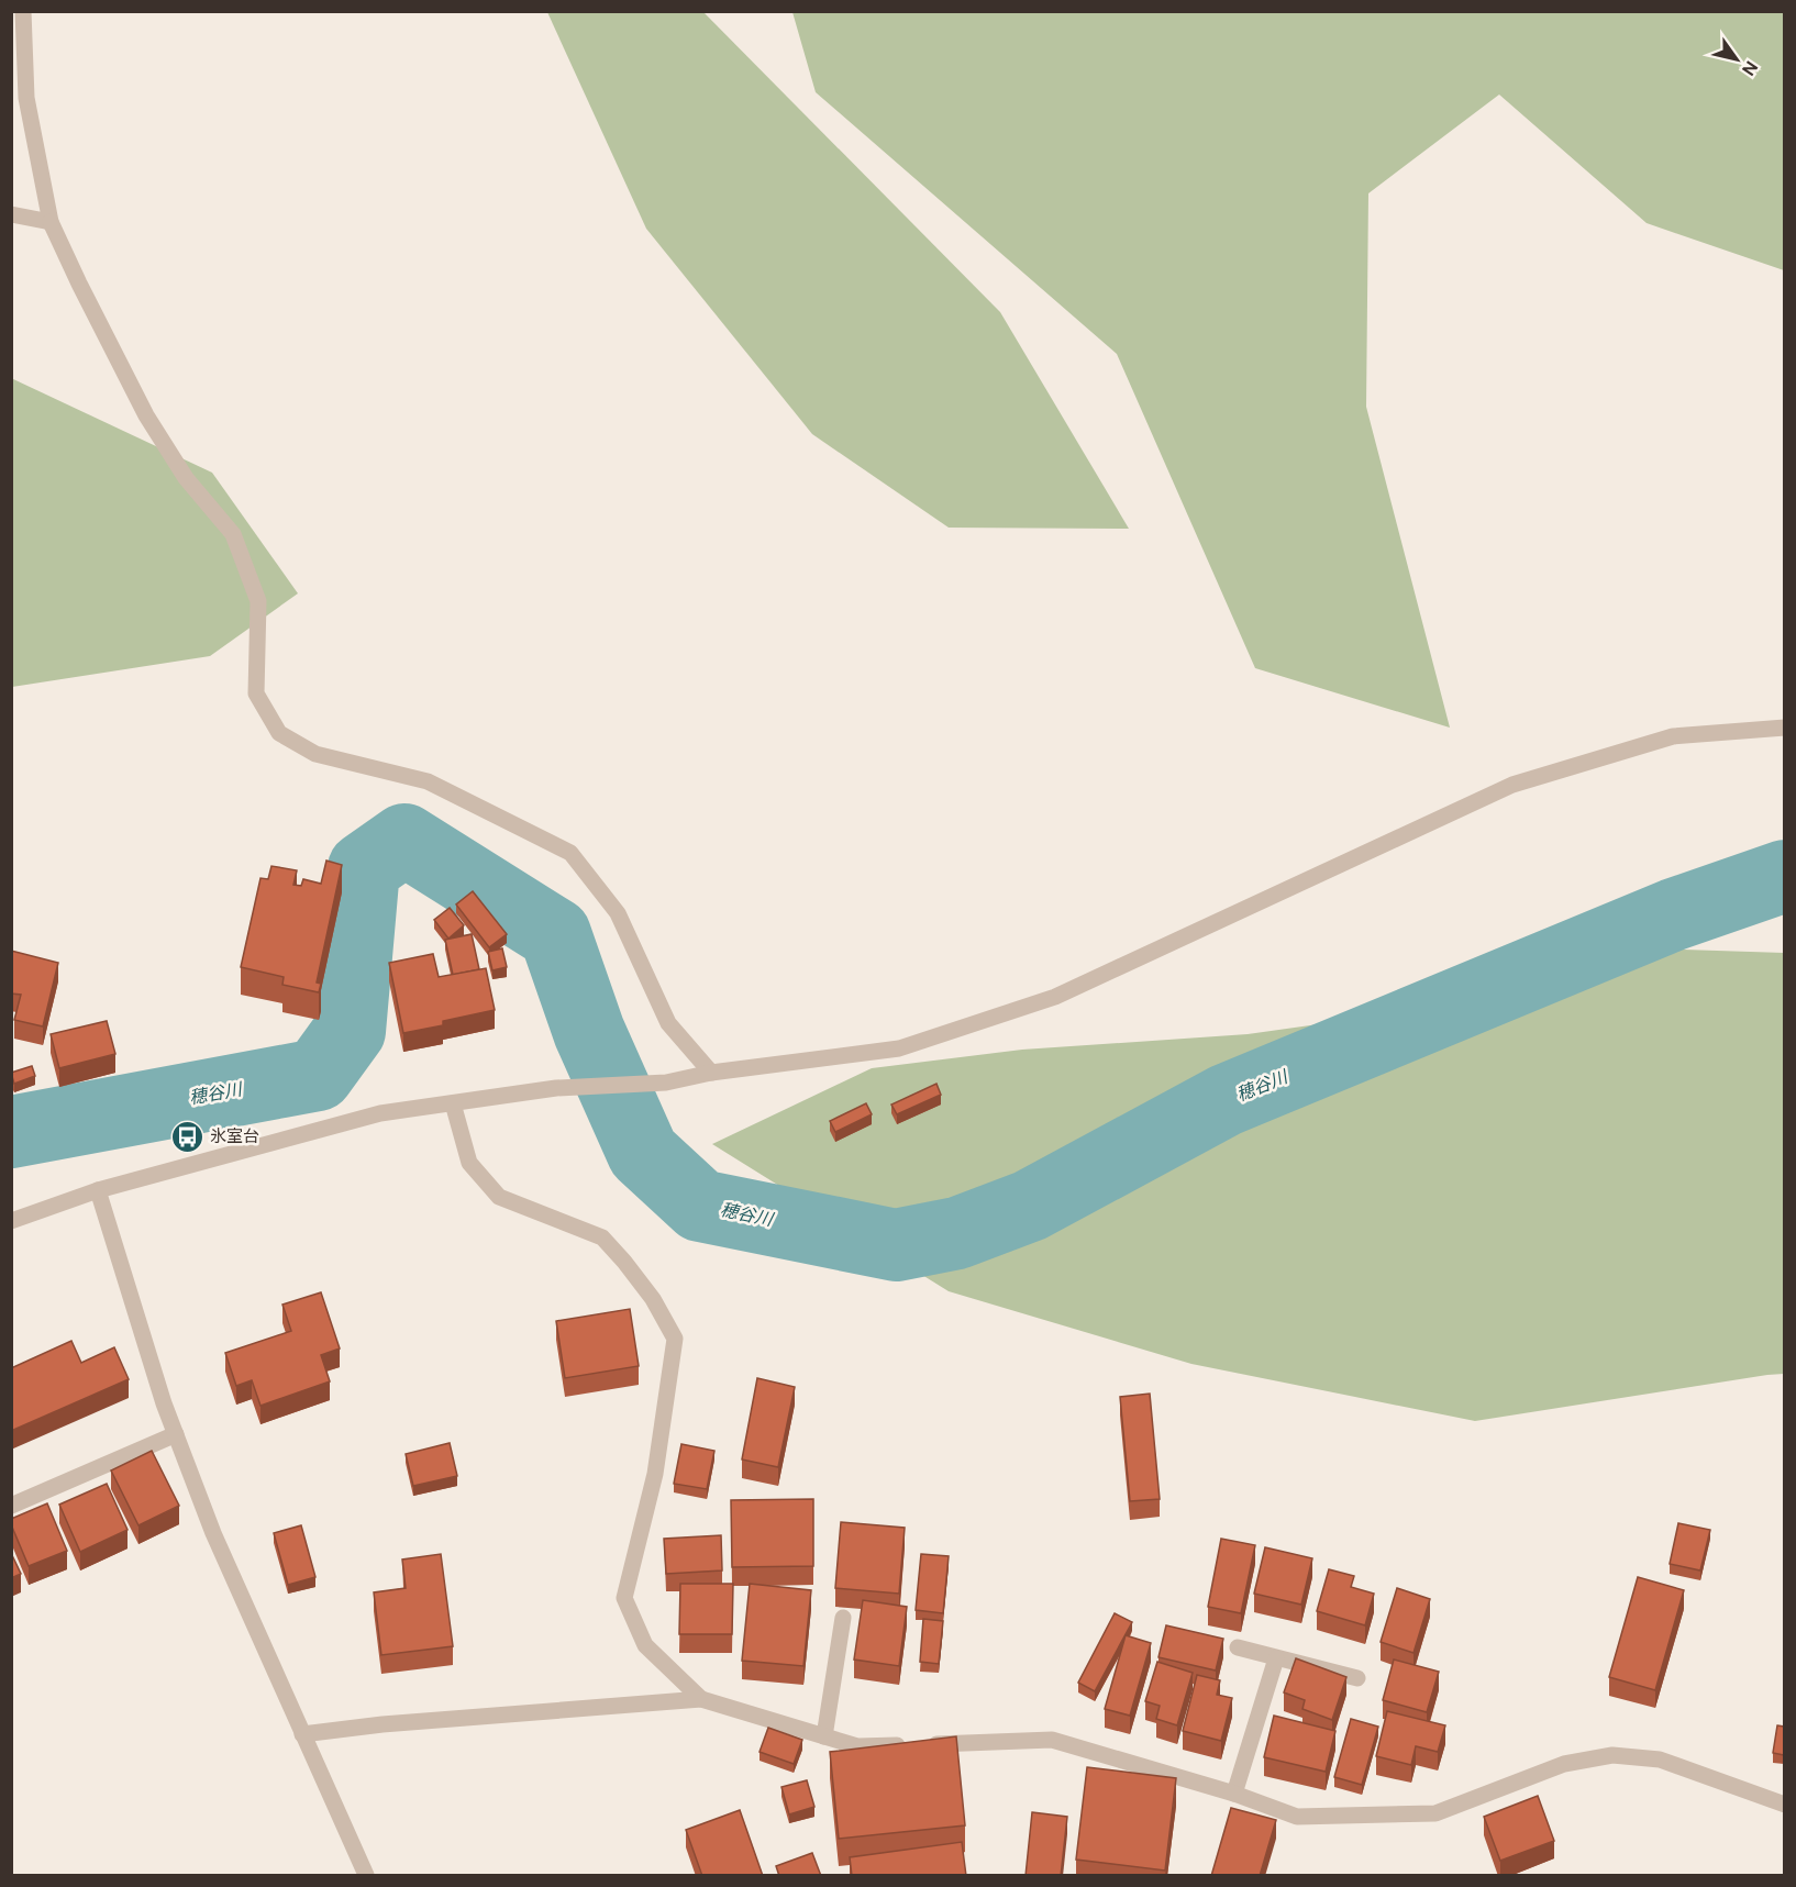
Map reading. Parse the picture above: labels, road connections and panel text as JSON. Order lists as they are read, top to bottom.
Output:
{
  "water": ["穂谷川"],
  "places": {
    "bus stop": ["氷室台"]
  },
  "north": "bottom right"
}
